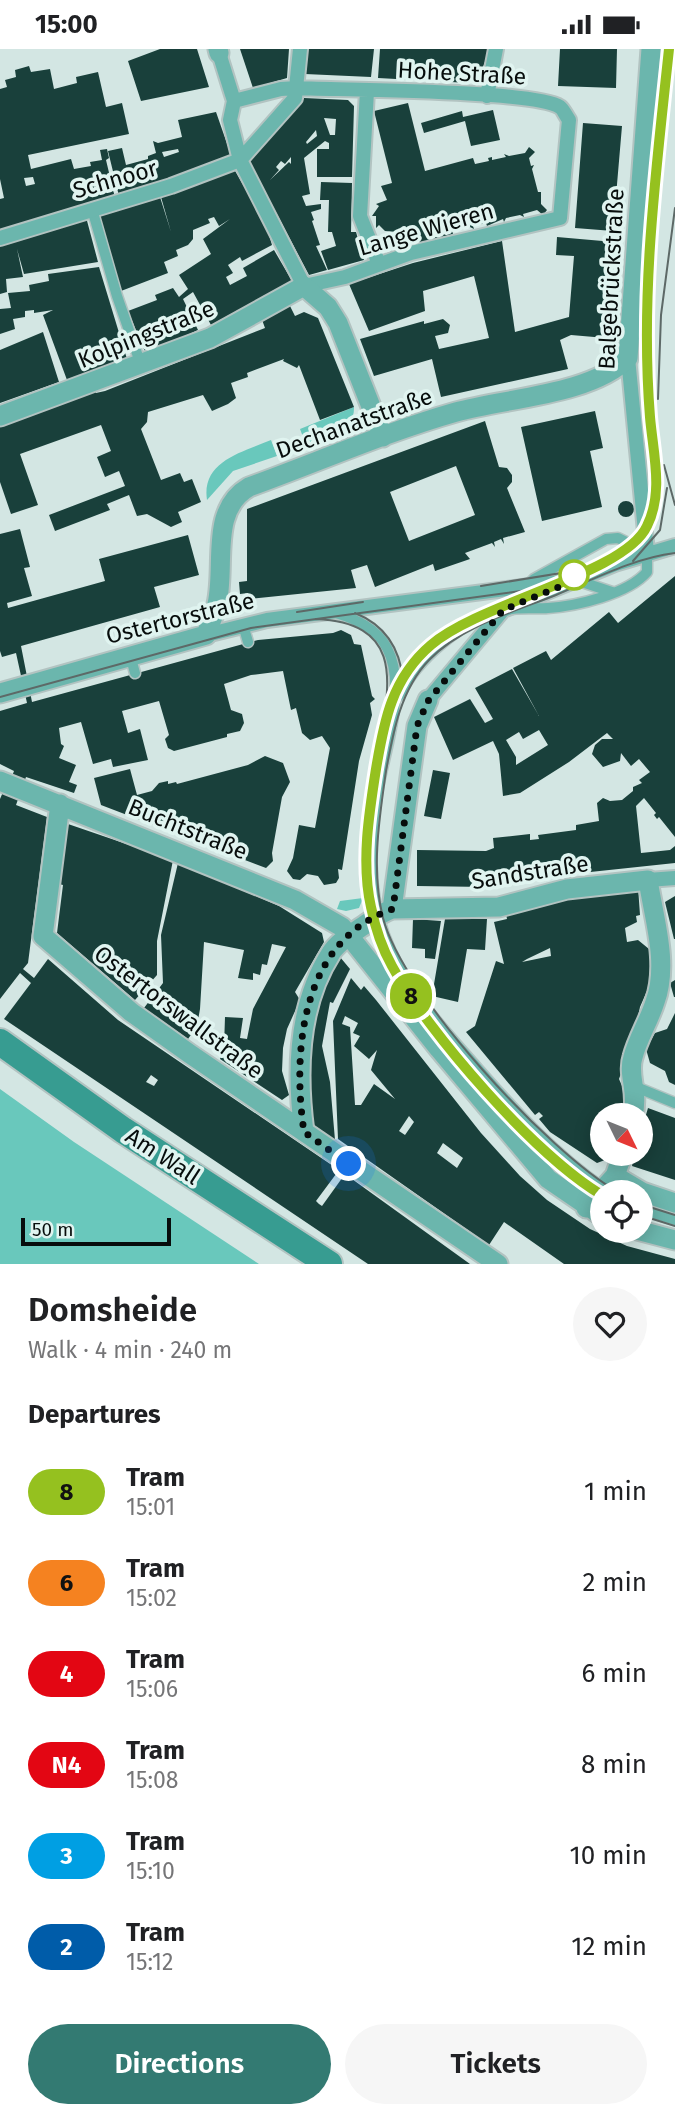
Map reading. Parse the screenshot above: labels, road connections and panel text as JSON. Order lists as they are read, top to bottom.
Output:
{
  "streets": {
    "main road": ["Am Wall"],
    "street": [
      "Hohe Straße",
      "Schnoor",
      "Lange Wieren",
      "Balgebrückstraße",
      "Kolpingstraße",
      "Dechanatstraße",
      "Ostertorstraße",
      "Buchtstraße",
      "Sandstraße",
      "Ostertorswallstraße"
    ]
  },
  "crossings": [
    ["Hohe Straße", "Lange Wieren"],
    ["Lange Wieren", "Kolpingstraße"],
    ["Balgebrückstraße", "Dechanatstraße"],
    ["Dechanatstraße", "Ostertorstraße"],
    ["Buchtstraße", "Ostertorswallstraße"]
  ],
  "lines": ["tram line 8"],
  "scale_bar": "50 m",
  "north": "bottom right",
  "page": {
    "status": "15:00",
    "on_map": "8",
    "scale": "50 m",
    "heading": [
      ["Domsheide", "Walk · 4 min · 240 m"],
      "Departures"
    ],
    "list": [
      {
        "mark": "8",
        "name": "Tram",
        "note": "15:01",
        "value": "1 min"
      },
      {
        "mark": "6",
        "name": "Tram",
        "note": "15:02",
        "value": "2 min"
      },
      {
        "mark": "4",
        "name": "Tram",
        "note": "15:06",
        "value": "6 min"
      },
      {
        "mark": "N4",
        "name": "Tram",
        "note": "15:08",
        "value": "8 min"
      },
      {
        "mark": "3",
        "name": "Tram",
        "note": "15:10",
        "value": "10 min"
      },
      {
        "mark": "2",
        "name": "Tram",
        "note": "15:12",
        "value": "12 min"
      }
    ],
    "buttons": ["Directions", "Tickets"]
  }
}
